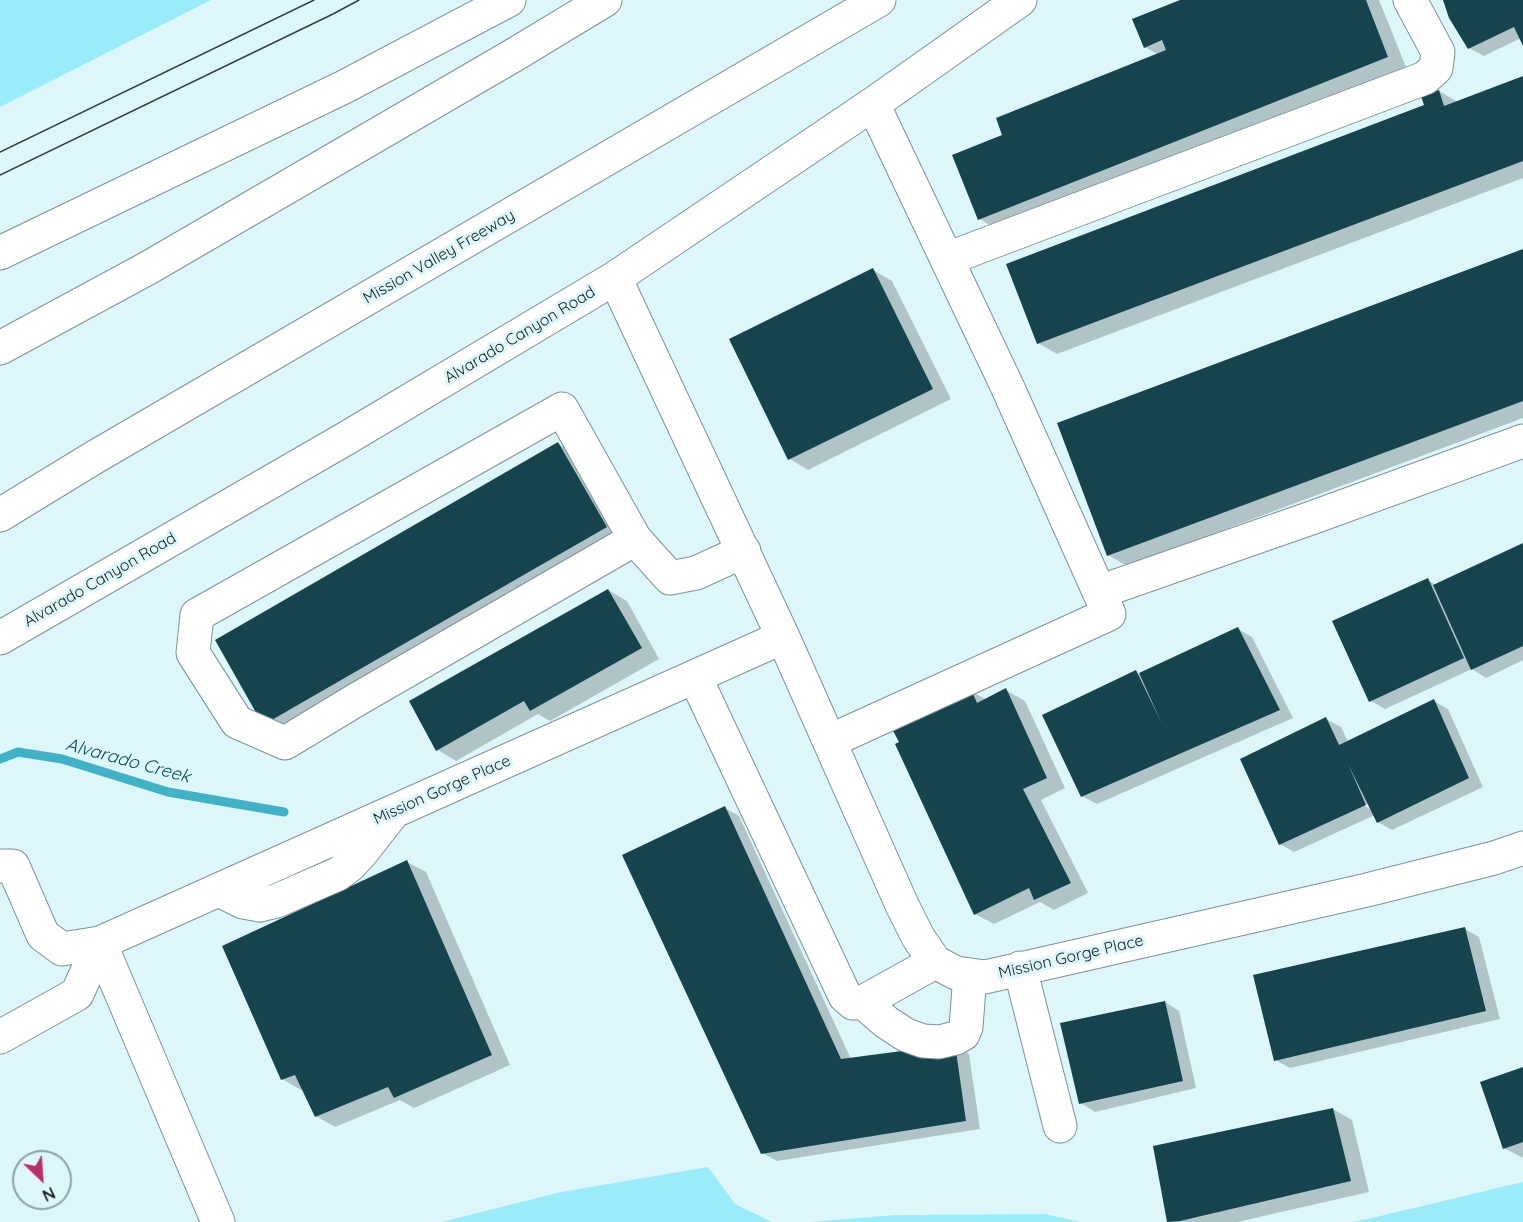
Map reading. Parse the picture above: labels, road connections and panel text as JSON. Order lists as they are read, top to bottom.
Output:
{
  "streets": {
    "main road": ["Mission Valley Freeway", "Alvarado Canyon Road", "Mission Gorge Place"]
  },
  "water": ["Alvarado Creek"],
  "north": "bottom right"
}
